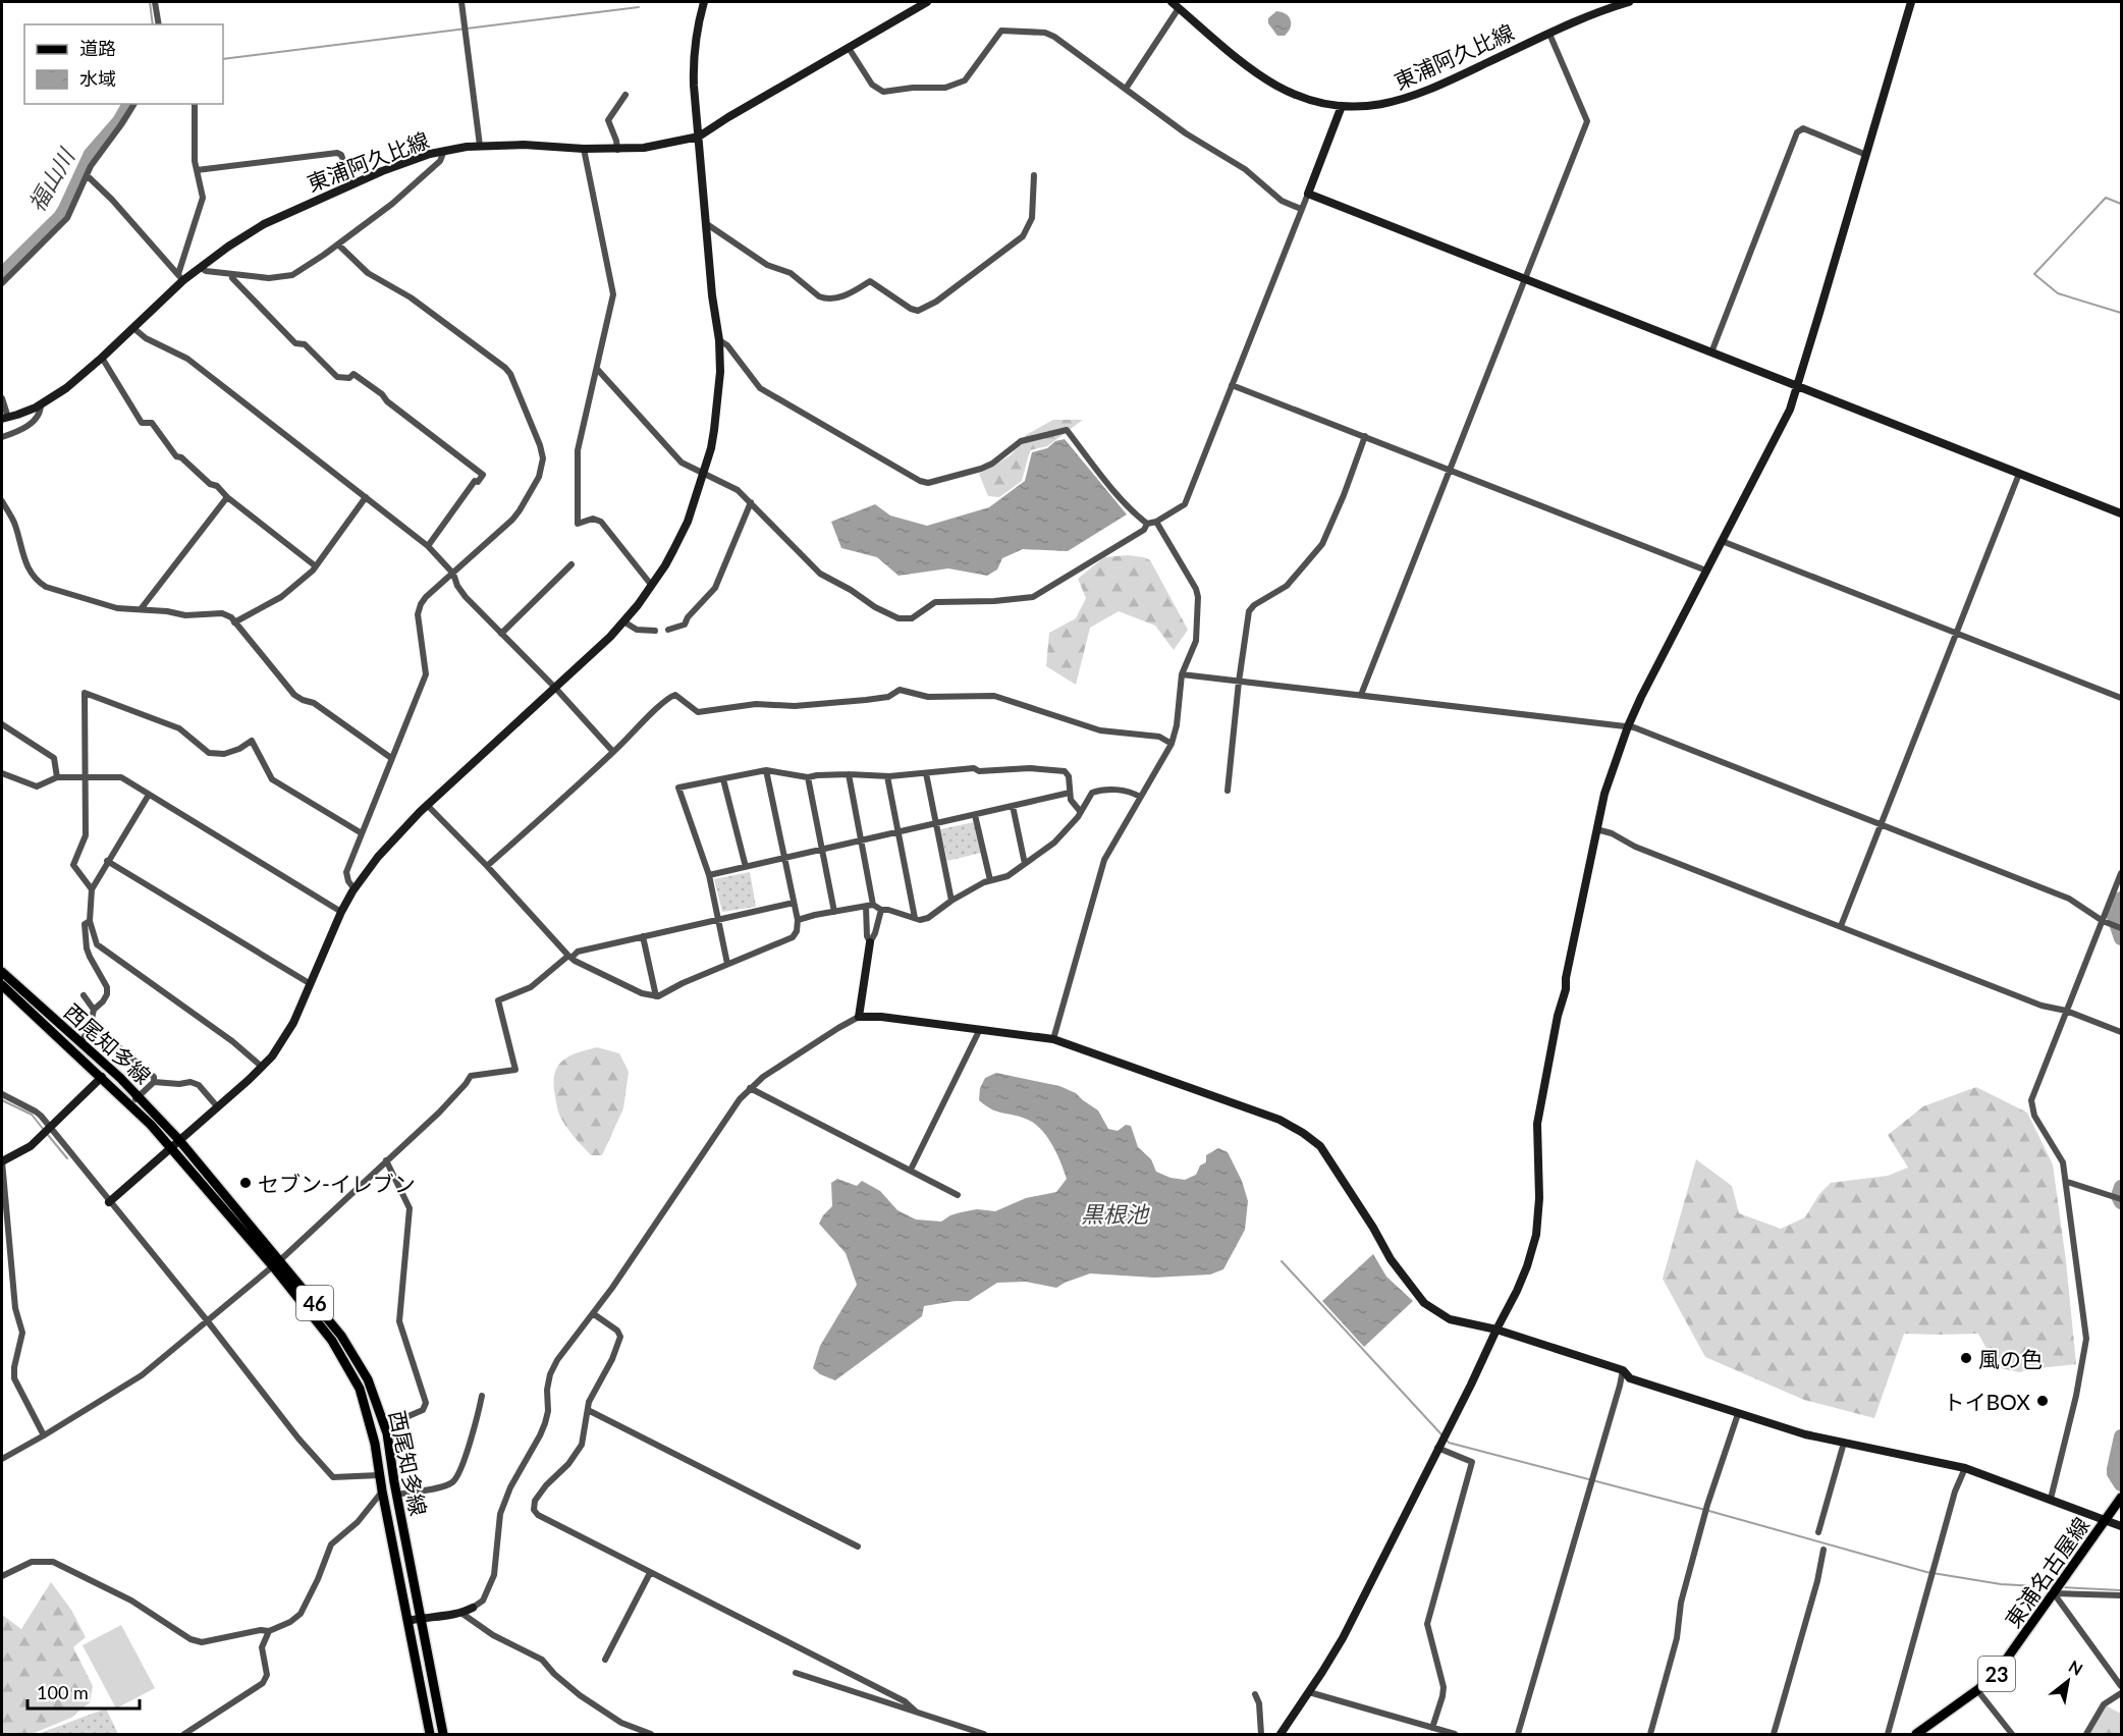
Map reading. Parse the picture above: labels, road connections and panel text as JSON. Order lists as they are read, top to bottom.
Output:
{
  "streets": {
    "main road": [
      "西尾知多線",
      "46",
      "東浦名古屋線",
      "23"
    ],
    "street": ["東浦阿久比線"]
  },
  "water": ["福山川", "黒根池"],
  "places": ["セブン-イレブン", "風の色", "トイBOX"],
  "legend": ["道路", "水域"],
  "scale_bar": "100 m",
  "north": "top right"
}
